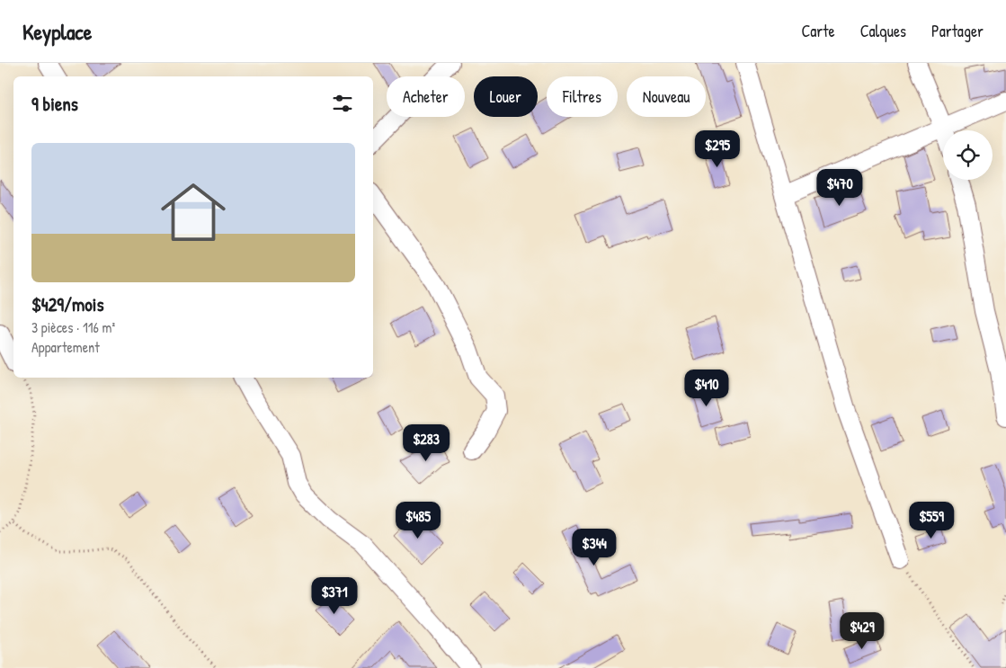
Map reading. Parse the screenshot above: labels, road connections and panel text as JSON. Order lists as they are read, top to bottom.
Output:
{
  "page": {
    "header": "Keyplace",
    "nav": ["Carte", "Calques", "Partager"],
    "chip": [
      "Acheter",
      "Louer",
      "Filtres",
      "Nouveau"
    ],
    "heading": "9 biens",
    "price": [
      "$295",
      "$470",
      "$410",
      "$283",
      "$485",
      "$559",
      "$344",
      "$371",
      "$429"
    ],
    "list": [
      {
        "name": "$429/mois",
        "note": "3 pièces · 116 m² · Appartement"
      }
    ]
  }
}
